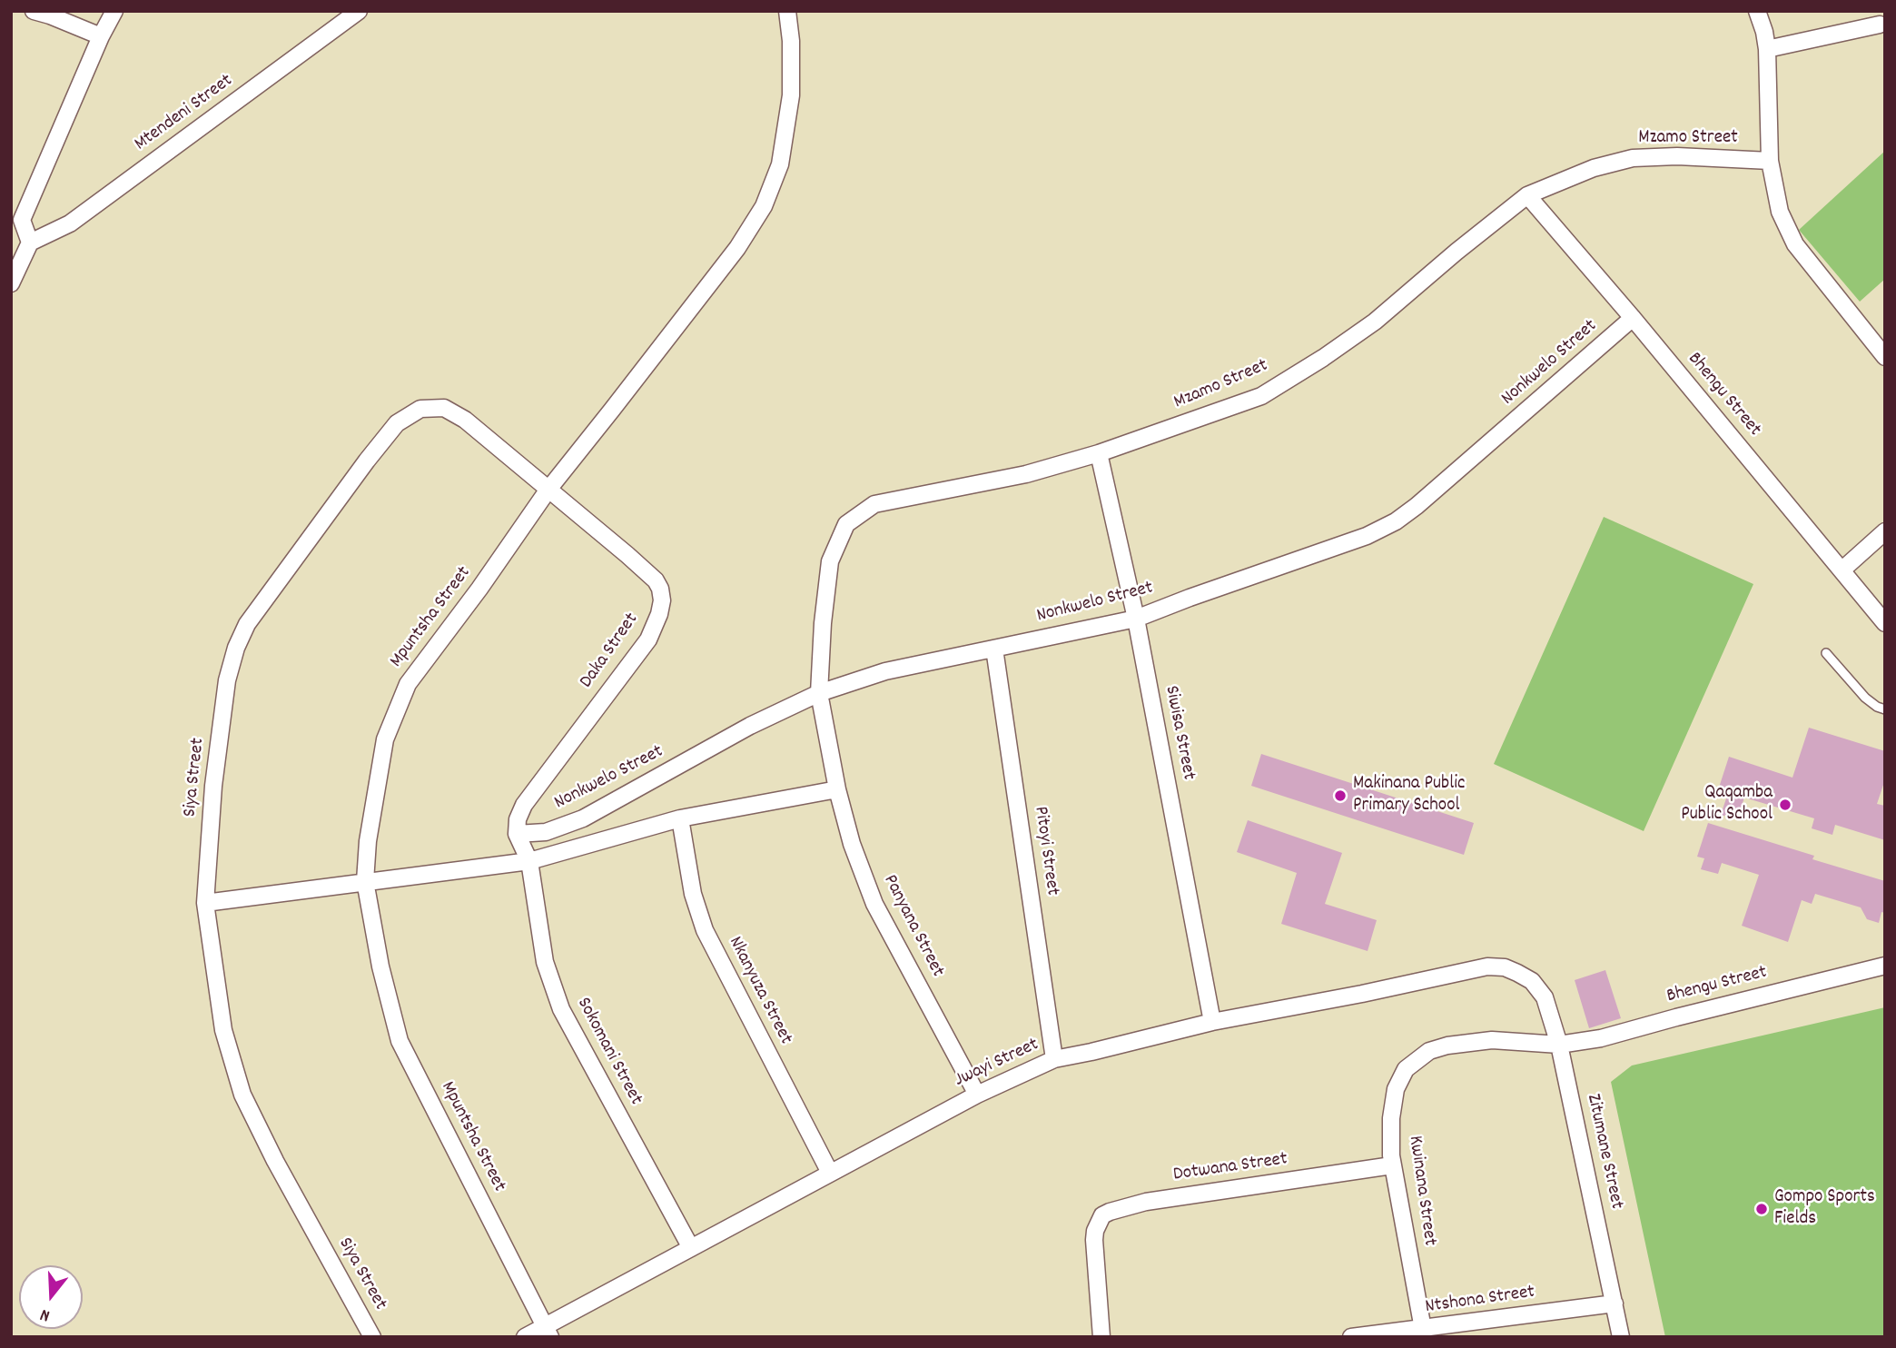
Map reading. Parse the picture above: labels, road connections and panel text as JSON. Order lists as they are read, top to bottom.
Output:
{
  "streets": {
    "street": [
      "Mtendeni Street",
      "Mzamo Street",
      "Nonkwelo Street",
      "Bhengu Street",
      "Mpuntsha Street",
      "Daka Street",
      "Siwisa Street",
      "Siya Street",
      "Pitoyi Street",
      "Panyana Street",
      "Nkanyuza Street",
      "Sokomani Street",
      "Jwayi Street",
      "Zitumane Street",
      "Dotwana Street",
      "Kwinana Street",
      "Ntshona Street"
    ]
  },
  "crossings": [
    ["Mzamo Street", "Nonkwelo Street"],
    ["Mzamo Street", "Bhengu Street"],
    ["Mzamo Street", "Siwisa Street"],
    ["Mzamo Street", "Panyana Street"],
    ["Nonkwelo Street", "Bhengu Street"],
    ["Nonkwelo Street", "Daka Street"],
    ["Nonkwelo Street", "Siwisa Street"],
    ["Nonkwelo Street", "Pitoyi Street"],
    ["Nonkwelo Street", "Panyana Street"],
    ["Bhengu Street", "Zitumane Street"],
    ["Bhengu Street", "Kwinana Street"],
    ["Mpuntsha Street", "Daka Street"],
    ["Mpuntsha Street", "Siya Street"],
    ["Mpuntsha Street", "Jwayi Street"],
    ["Daka Street", "Siya Street"],
    ["Siwisa Street", "Jwayi Street"],
    ["Pitoyi Street", "Jwayi Street"],
    ["Panyana Street", "Jwayi Street"],
    ["Nkanyuza Street", "Jwayi Street"],
    ["Sokomani Street", "Jwayi Street"],
    ["Jwayi Street", "Zitumane Street"],
    ["Zitumane Street", "Kwinana Street"],
    ["Zitumane Street", "Ntshona Street"],
    ["Dotwana Street", "Kwinana Street"],
    ["Kwinana Street", "Ntshona Street"]
  ],
  "places": ["Makinana Public Primary School", "Qaqamba Public School", "Gompo Sports Fields"],
  "north": "bottom"
}
